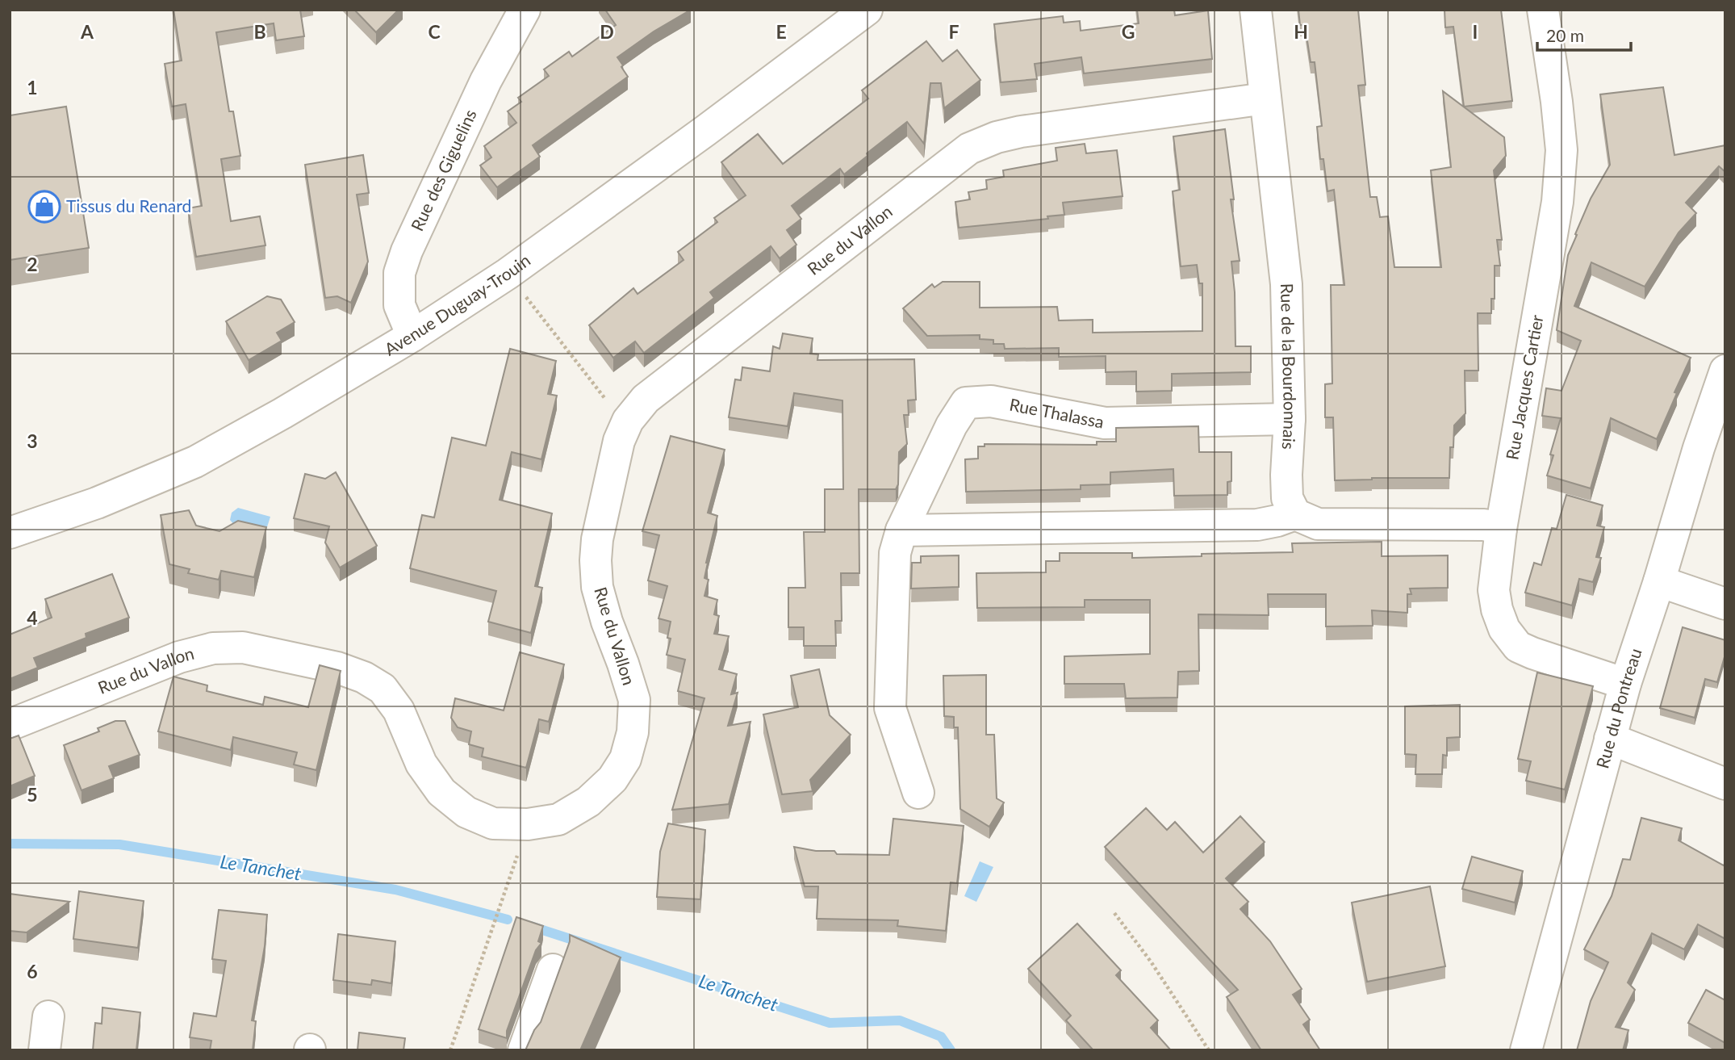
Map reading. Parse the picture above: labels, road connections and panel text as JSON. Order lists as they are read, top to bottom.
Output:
{
  "streets": {
    "street": [
      "Rue des Giguelins",
      "Rue du Vallon",
      "Avenue Duguay-Trouin",
      "Rue de la Bourdonnais",
      "Rue Jacques Cartier",
      "Rue Thalassa",
      "Rue du Pontreau"
    ]
  },
  "crossings": [
    ["Rue des Giguelins", "Avenue Duguay-Trouin"],
    ["Rue du Vallon", "Rue de la Bourdonnais"],
    ["Rue de la Bourdonnais", "Rue Thalassa"],
    ["Rue Jacques Cartier", "Rue du Pontreau"]
  ],
  "water": ["Le Tanchet"],
  "places": {
    "shop": ["Tissus du Renard"]
  },
  "scale_bar": "20 m",
  "grid": {
    "columns": [
      "A",
      "B",
      "C",
      "D",
      "E",
      "F",
      "G",
      "H",
      "I"
    ],
    "rows": [
      "1",
      "2",
      "3",
      "4",
      "5",
      "6"
    ]
  }
}
